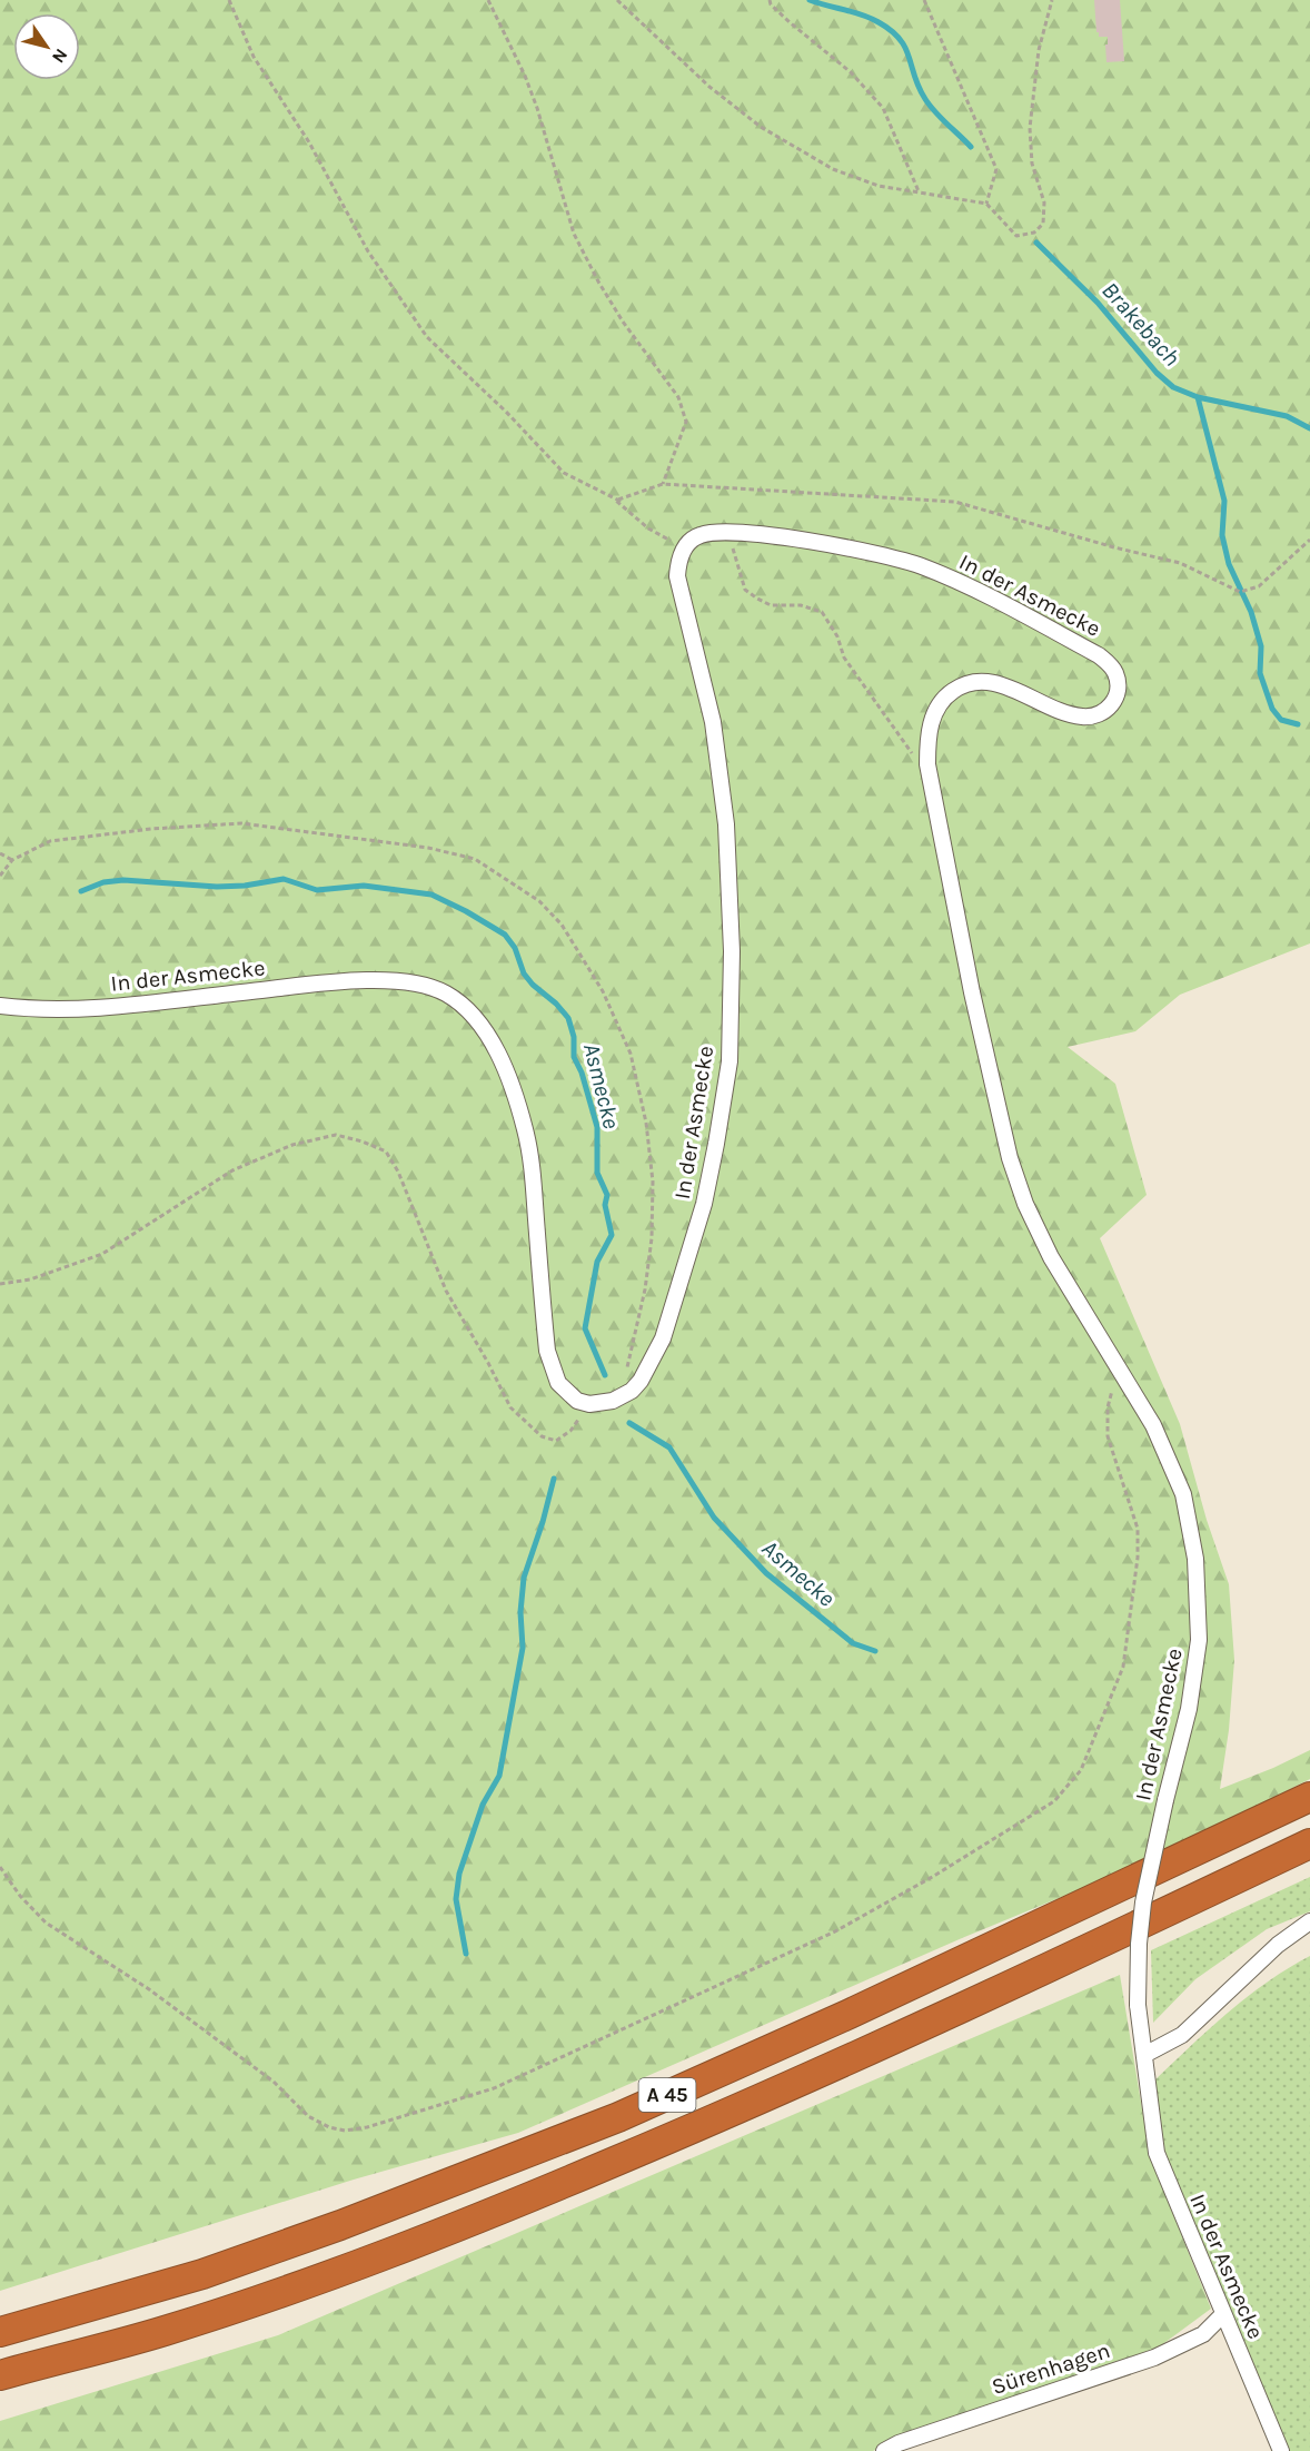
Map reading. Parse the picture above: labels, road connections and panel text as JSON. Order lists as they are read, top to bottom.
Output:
{
  "streets": {
    "highway": ["A 45"],
    "street": ["In der Asmecke", "Sürenhagen"]
  },
  "crossings": [
    ["In der Asmecke", "Sürenhagen"]
  ],
  "water": ["Brakebach", "Asmecke"],
  "north": "bottom right"
}
